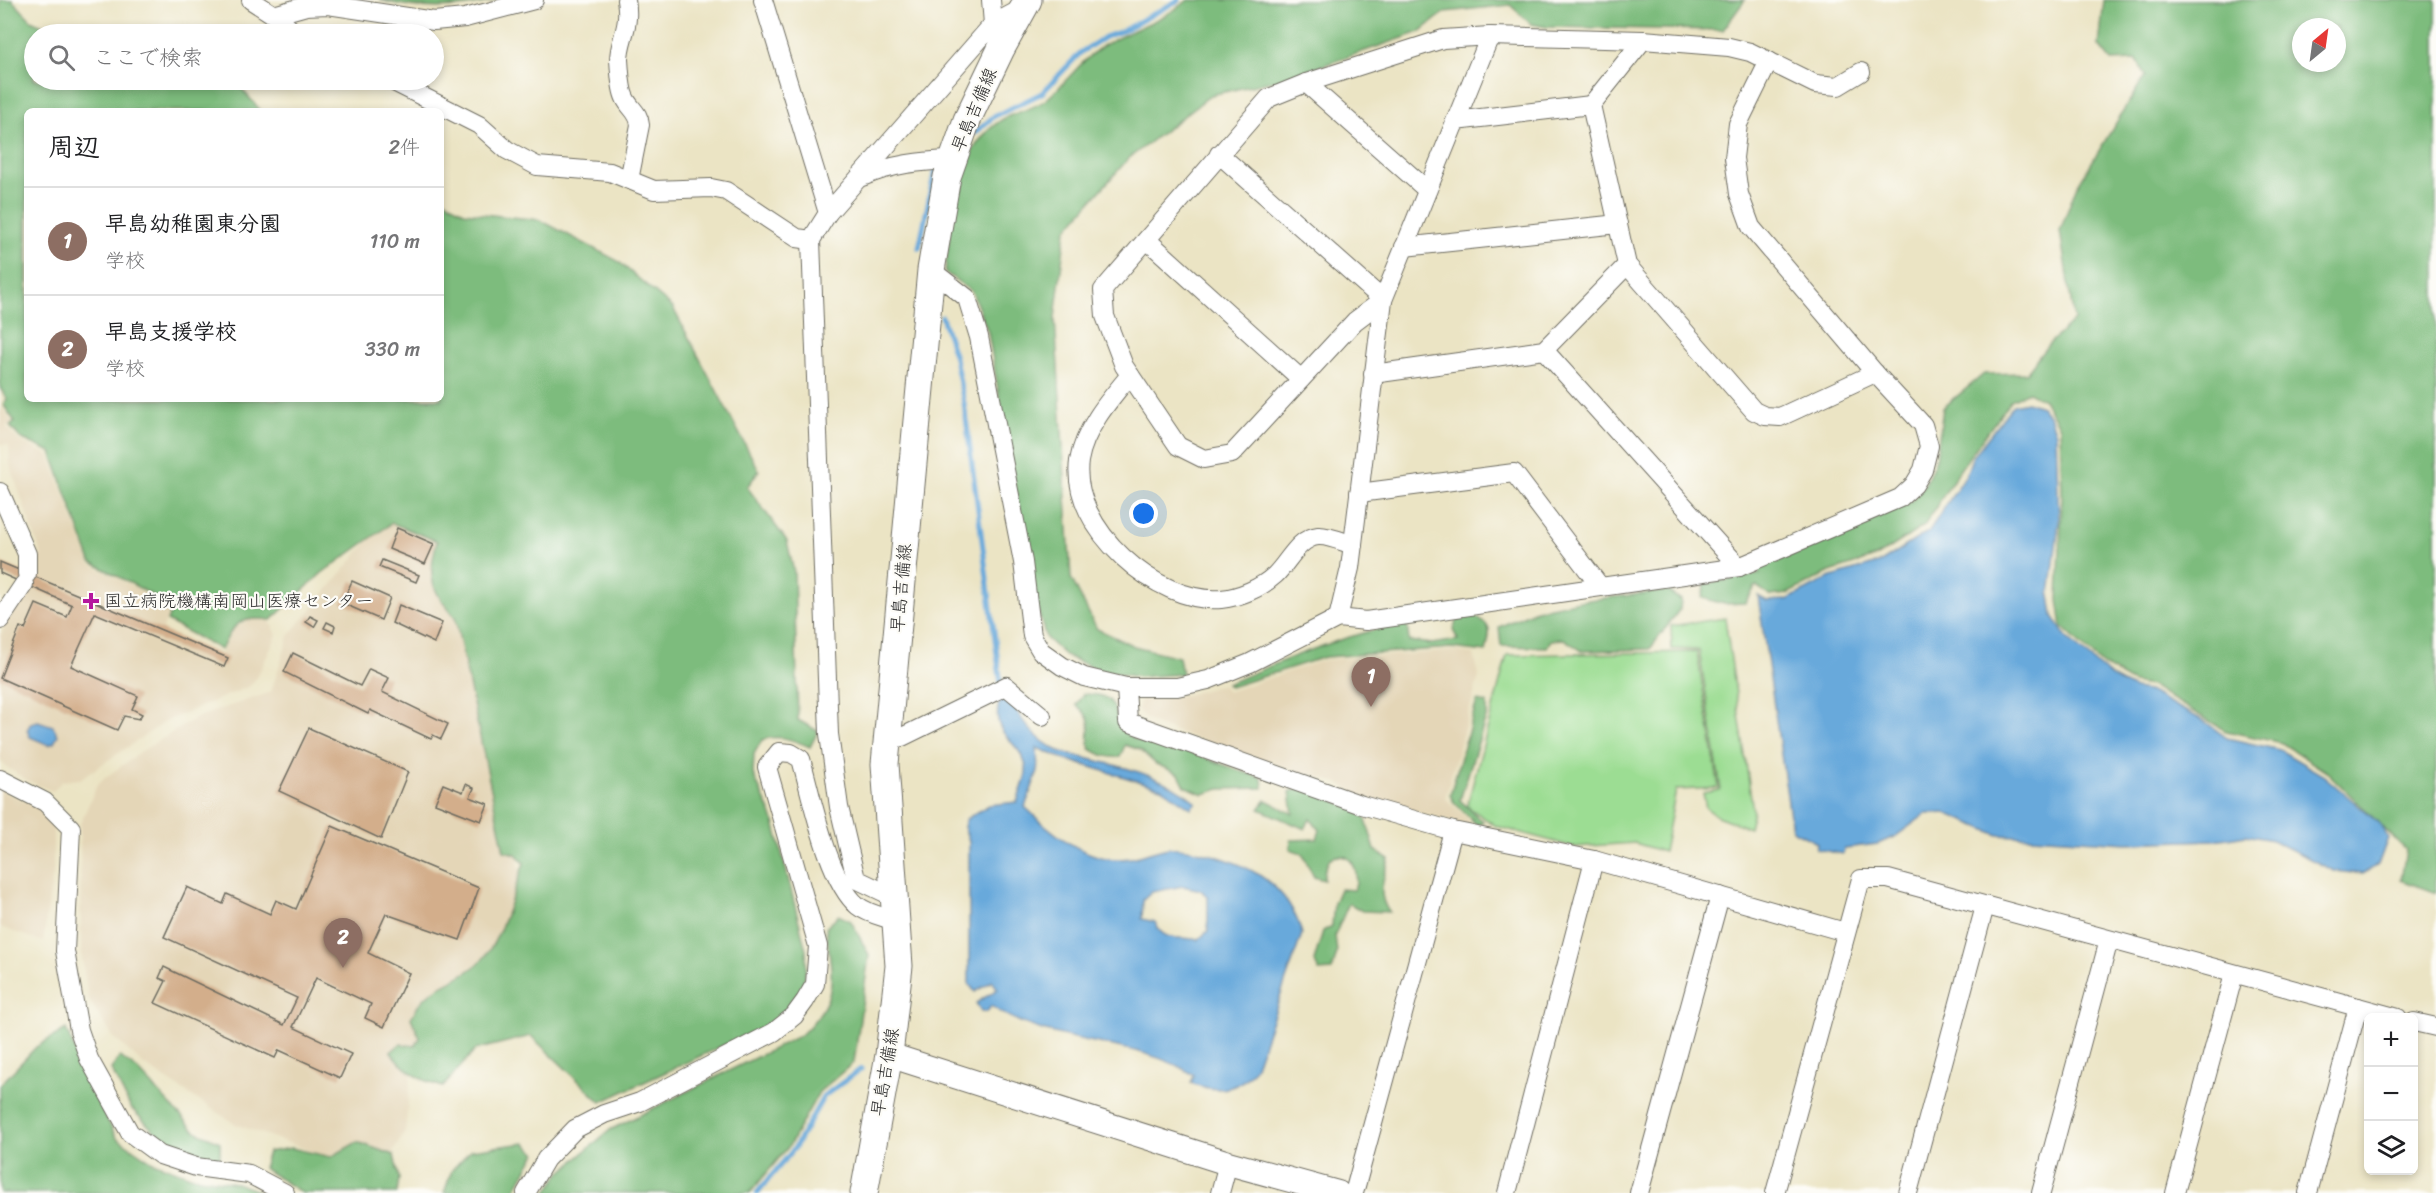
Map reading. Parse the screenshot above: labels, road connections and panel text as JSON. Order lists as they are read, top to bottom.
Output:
{
  "streets": {
    "main road": ["早島吉備線"]
  },
  "places": {
    "health": ["国立病院機構南岡山医療センター"]
  },
  "north": "top right",
  "page": {
    "search": "ここで検索",
    "heading": ["周辺", "2件"],
    "list": [
      {
        "mark": "1",
        "name": "早島幼稚園東分園",
        "note": "学校",
        "value": "110 m"
      },
      {
        "mark": "2",
        "name": "早島支援学校",
        "note": "学校",
        "value": "330 m"
      }
    ],
    "pins": ["1", "2"],
    "map_buttons": ["+", "−"]
  }
}
